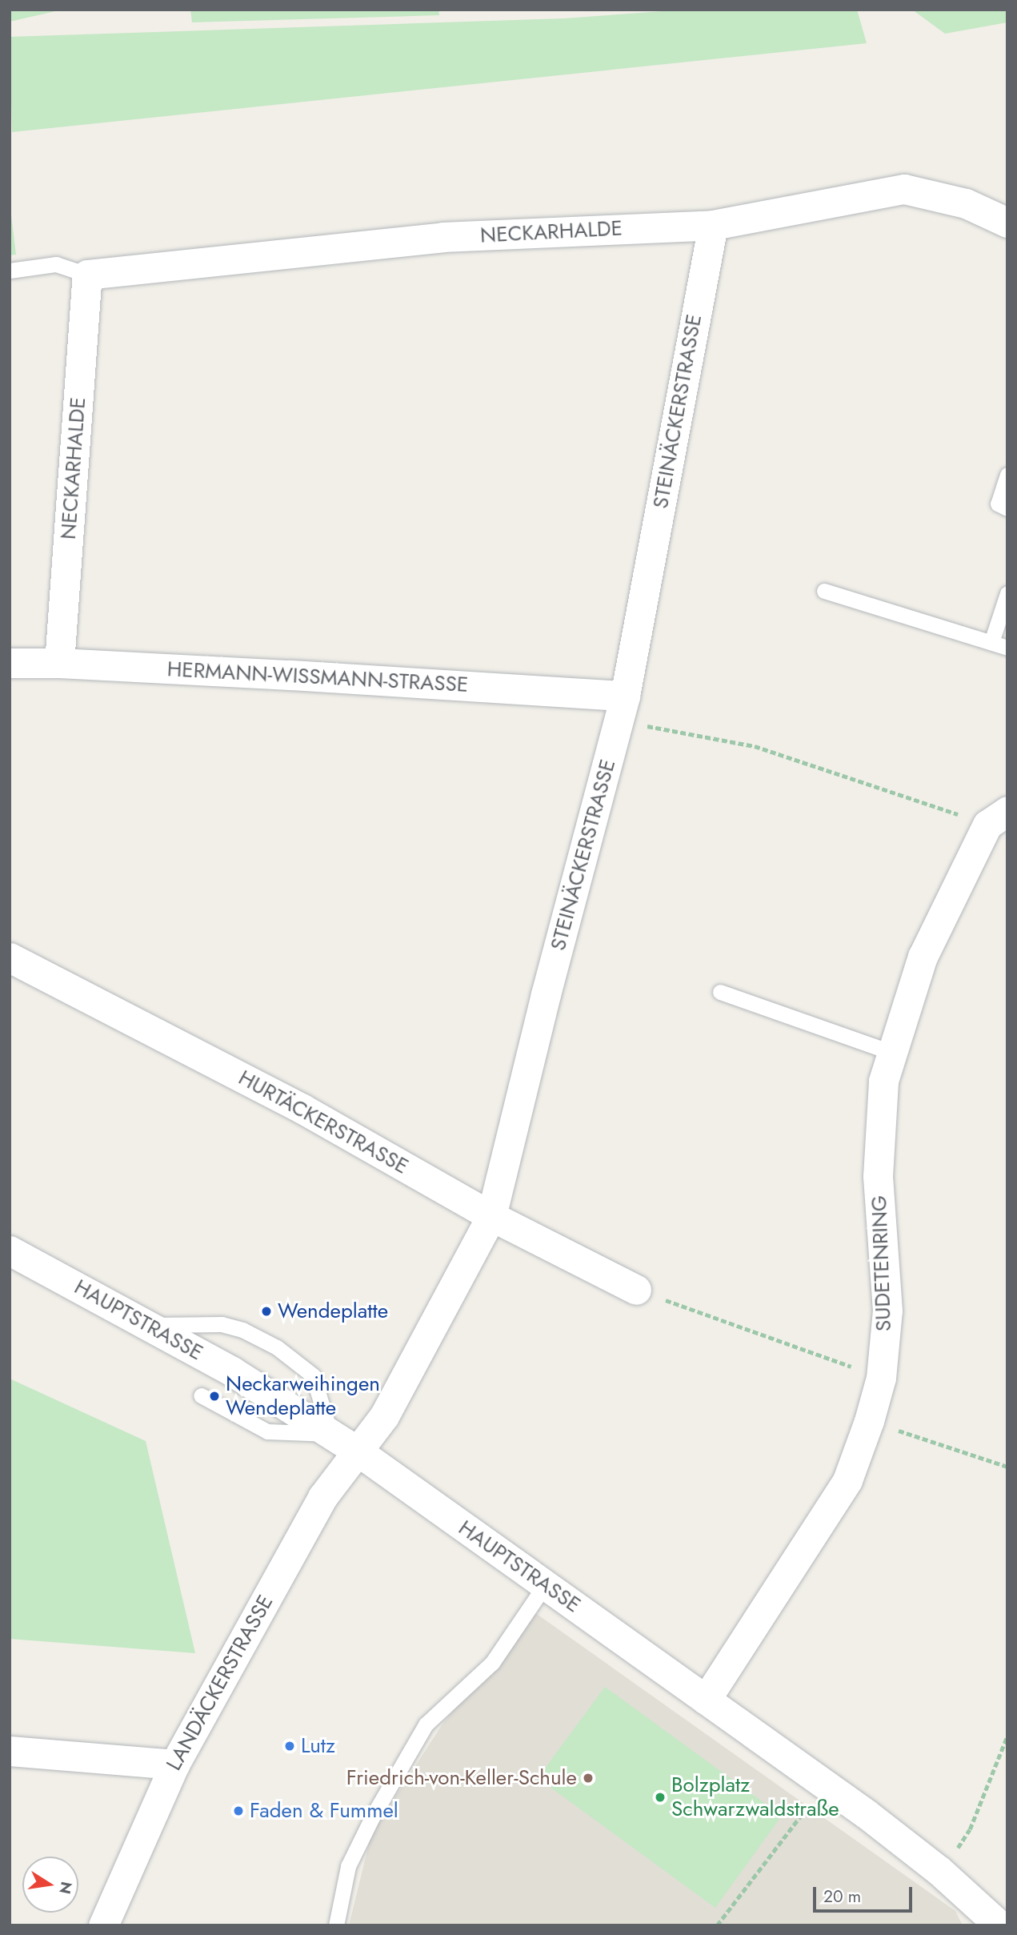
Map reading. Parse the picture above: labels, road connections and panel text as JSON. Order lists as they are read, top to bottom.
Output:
{
  "streets": {
    "street": [
      "NECKARHALDE",
      "STEINÄCKERSTRASSE",
      "HERMANN-WISSMANN-STRASSE",
      "HURTÄCKERSTRASSE",
      "SUDETENRING",
      "HAUPTSTRASSE",
      "LANDÄCKERSTRASSE"
    ]
  },
  "crossings": [
    ["NECKARHALDE", "STEINÄCKERSTRASSE"],
    ["NECKARHALDE", "HERMANN-WISSMANN-STRASSE"],
    ["STEINÄCKERSTRASSE", "HERMANN-WISSMANN-STRASSE"],
    ["STEINÄCKERSTRASSE", "HURTÄCKERSTRASSE"],
    ["STEINÄCKERSTRASSE", "HAUPTSTRASSE"],
    ["STEINÄCKERSTRASSE", "LANDÄCKERSTRASSE"],
    ["SUDETENRING", "HAUPTSTRASSE"],
    ["HAUPTSTRASSE", "LANDÄCKERSTRASSE"]
  ],
  "places": [
    "Wendeplatte",
    "Neckarweihingen Wendeplatte",
    "Lutz",
    "Friedrich-von-Keller-Schule",
    "Bolzplatz Schwarzwaldstraße",
    "Faden & Fummel"
  ],
  "scale_bar": "20 m",
  "north": "right"
}
